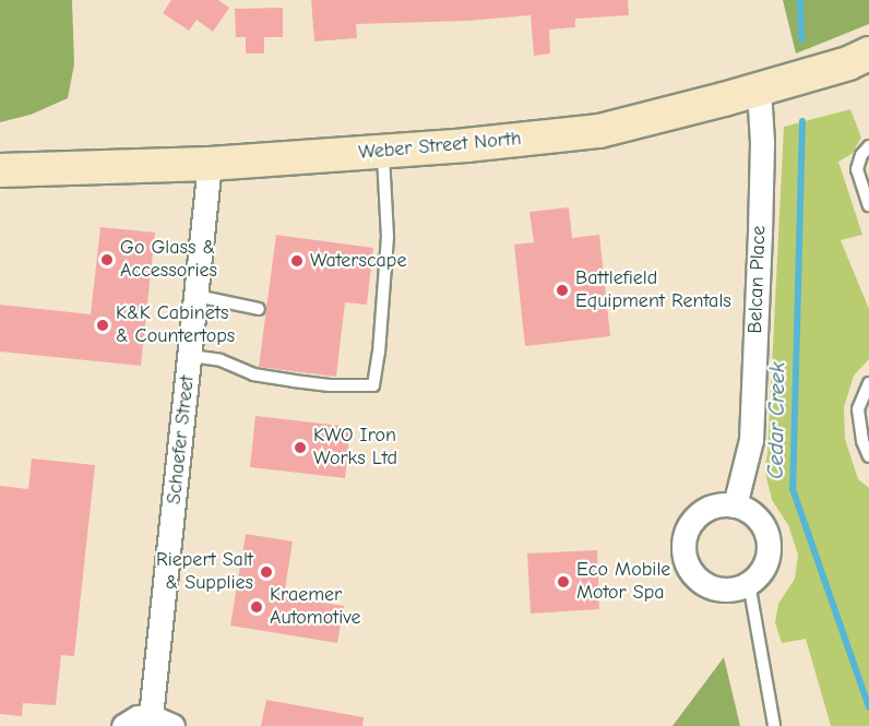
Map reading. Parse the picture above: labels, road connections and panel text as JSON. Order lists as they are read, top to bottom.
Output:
{
  "streets": {
    "main road": ["Weber Street North"],
    "street": ["Belcan Place", "Schaefer Street"]
  },
  "crossings": [
    ["Weber Street North", "Belcan Place"],
    ["Weber Street North", "Schaefer Street"]
  ],
  "water": ["Cedar Creek"],
  "places": [
    "Go Glass & Accessories",
    "Waterscape",
    "Battlefield Equipment Rentals",
    "K&K Cabinets & Countertops",
    "KWO Iron Works Ltd",
    "Riepert Salt & Supplies",
    "Eco Mobile Motor Spa",
    "Kraemer Automotive"
  ]
}
